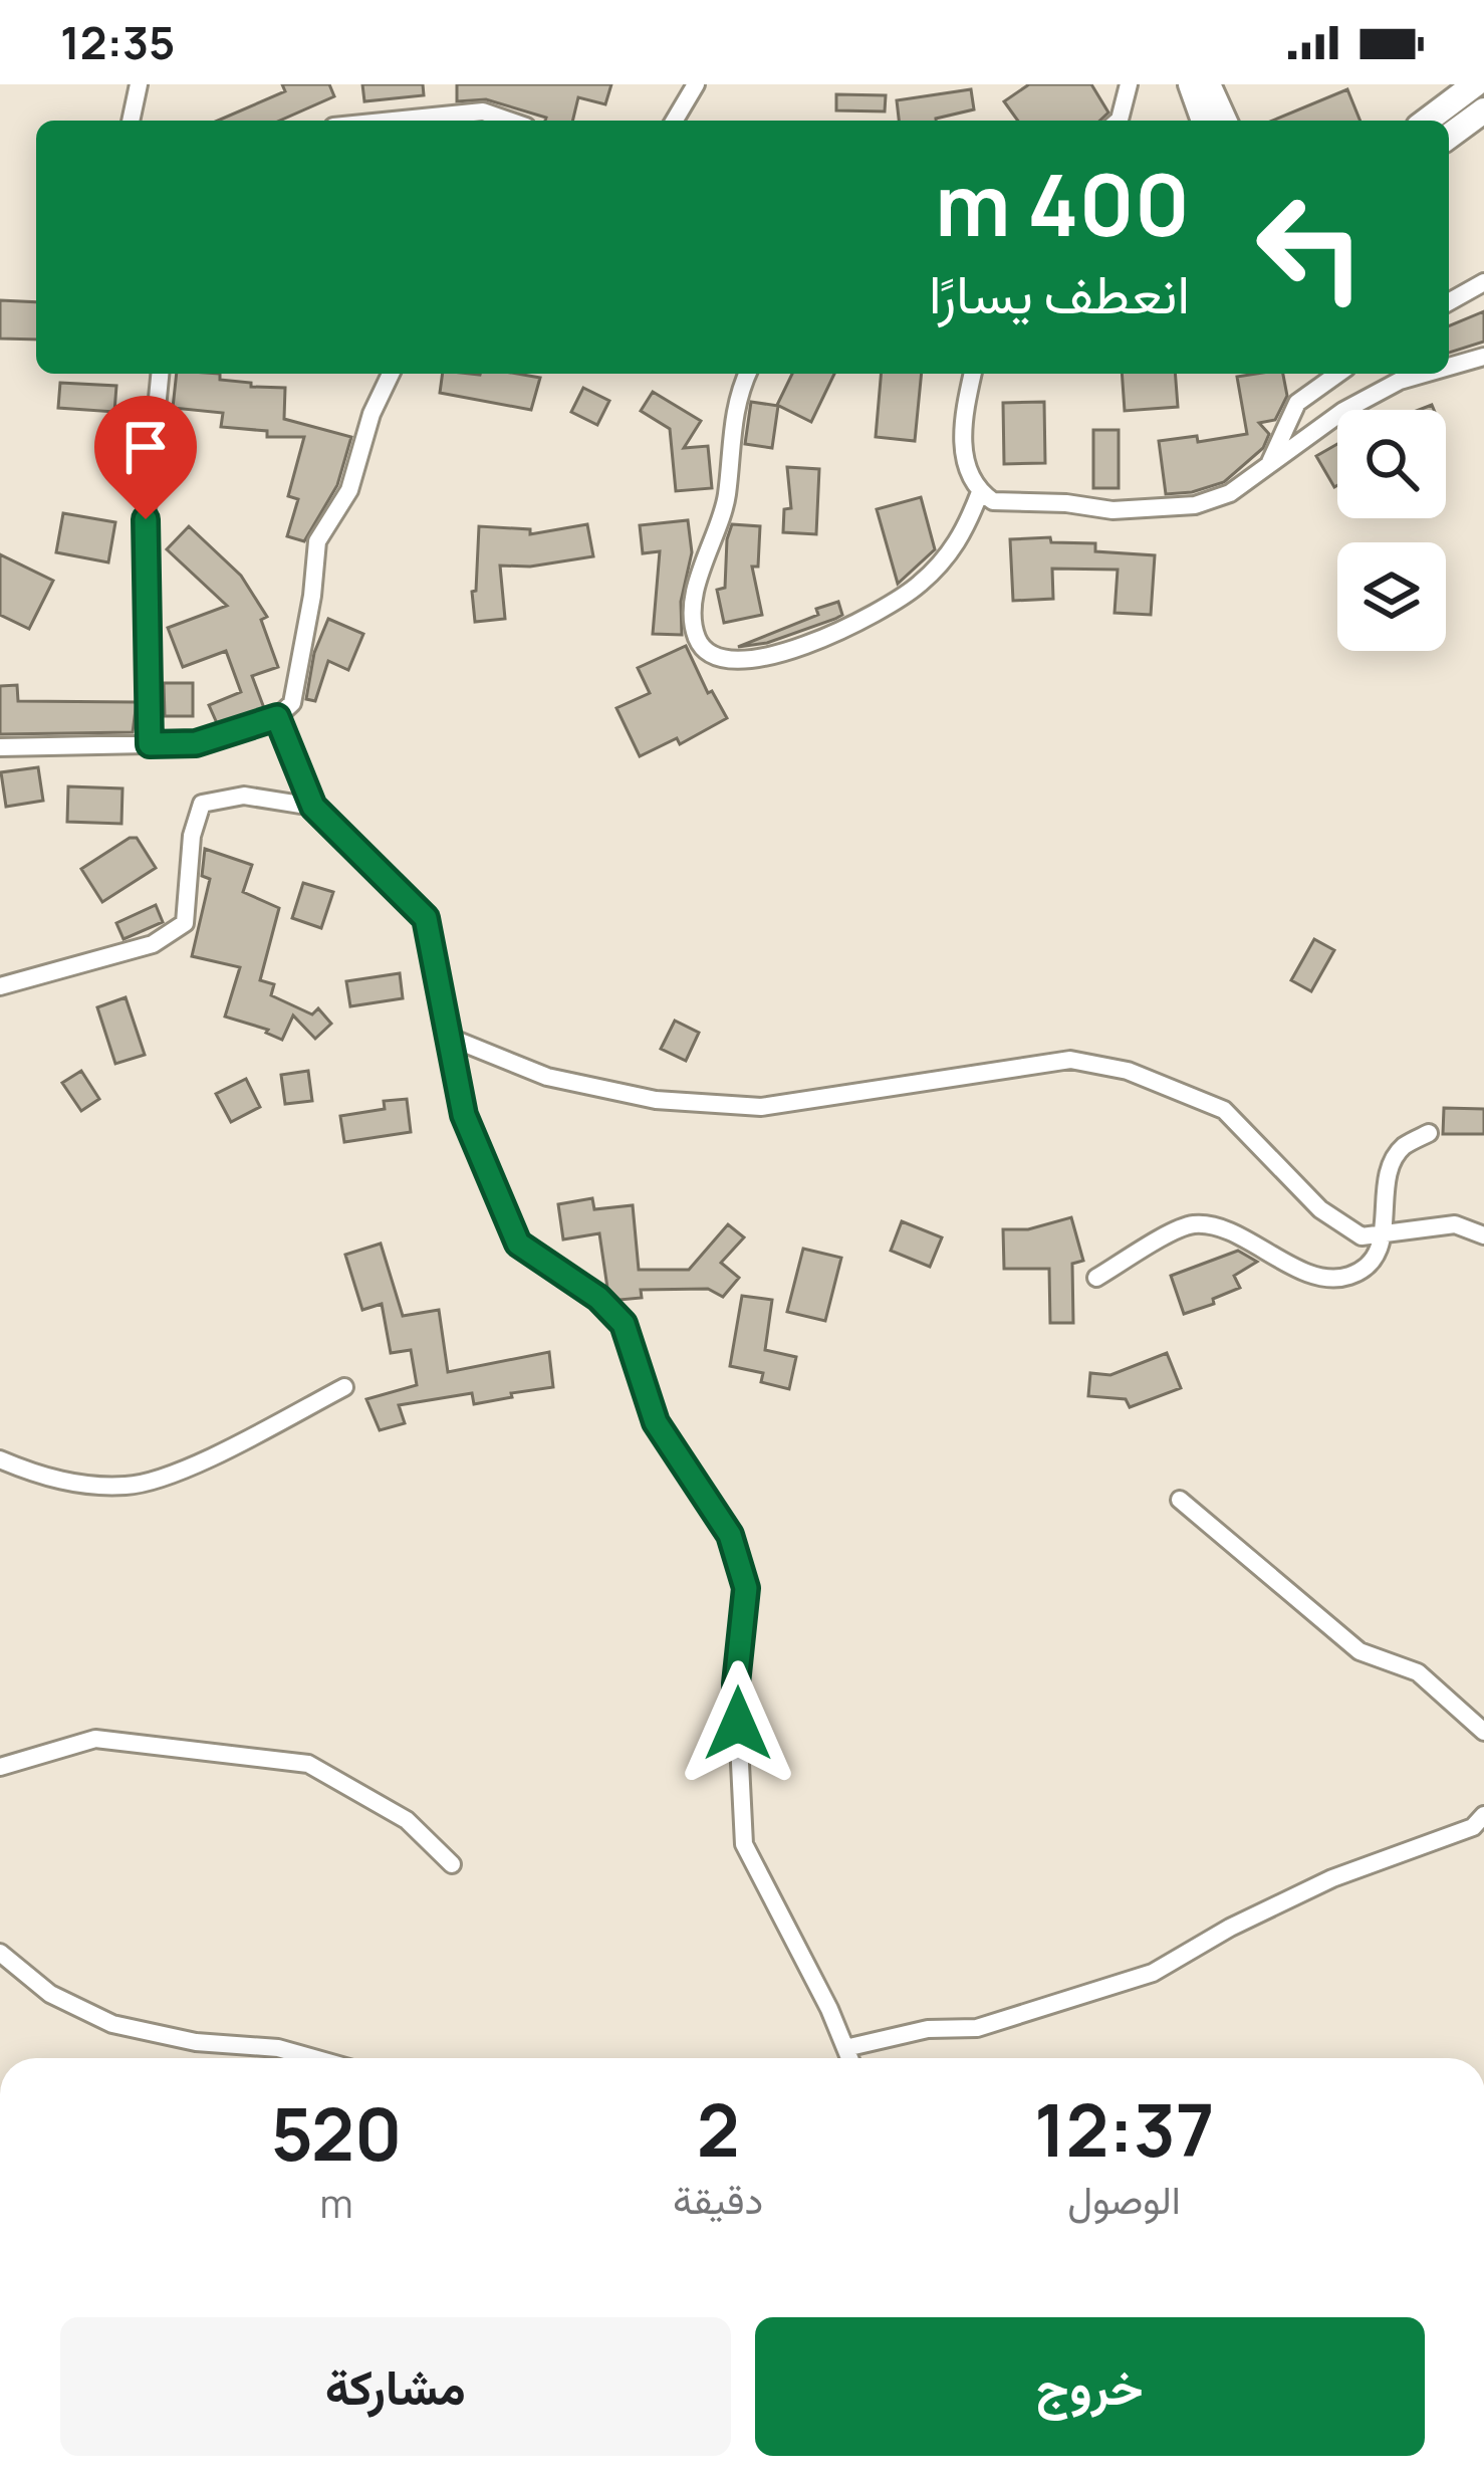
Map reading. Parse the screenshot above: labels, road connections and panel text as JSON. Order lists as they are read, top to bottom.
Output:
{
  "page": {
    "status": "12:35",
    "turn": ["400 m", "انعطف يسارًا"],
    "eta": [
      "12:37",
      "الوصول",
      "2",
      "دقيقة",
      "520",
      "m"
    ],
    "buttons": ["خروج", "مشاركة"]
  }
}
